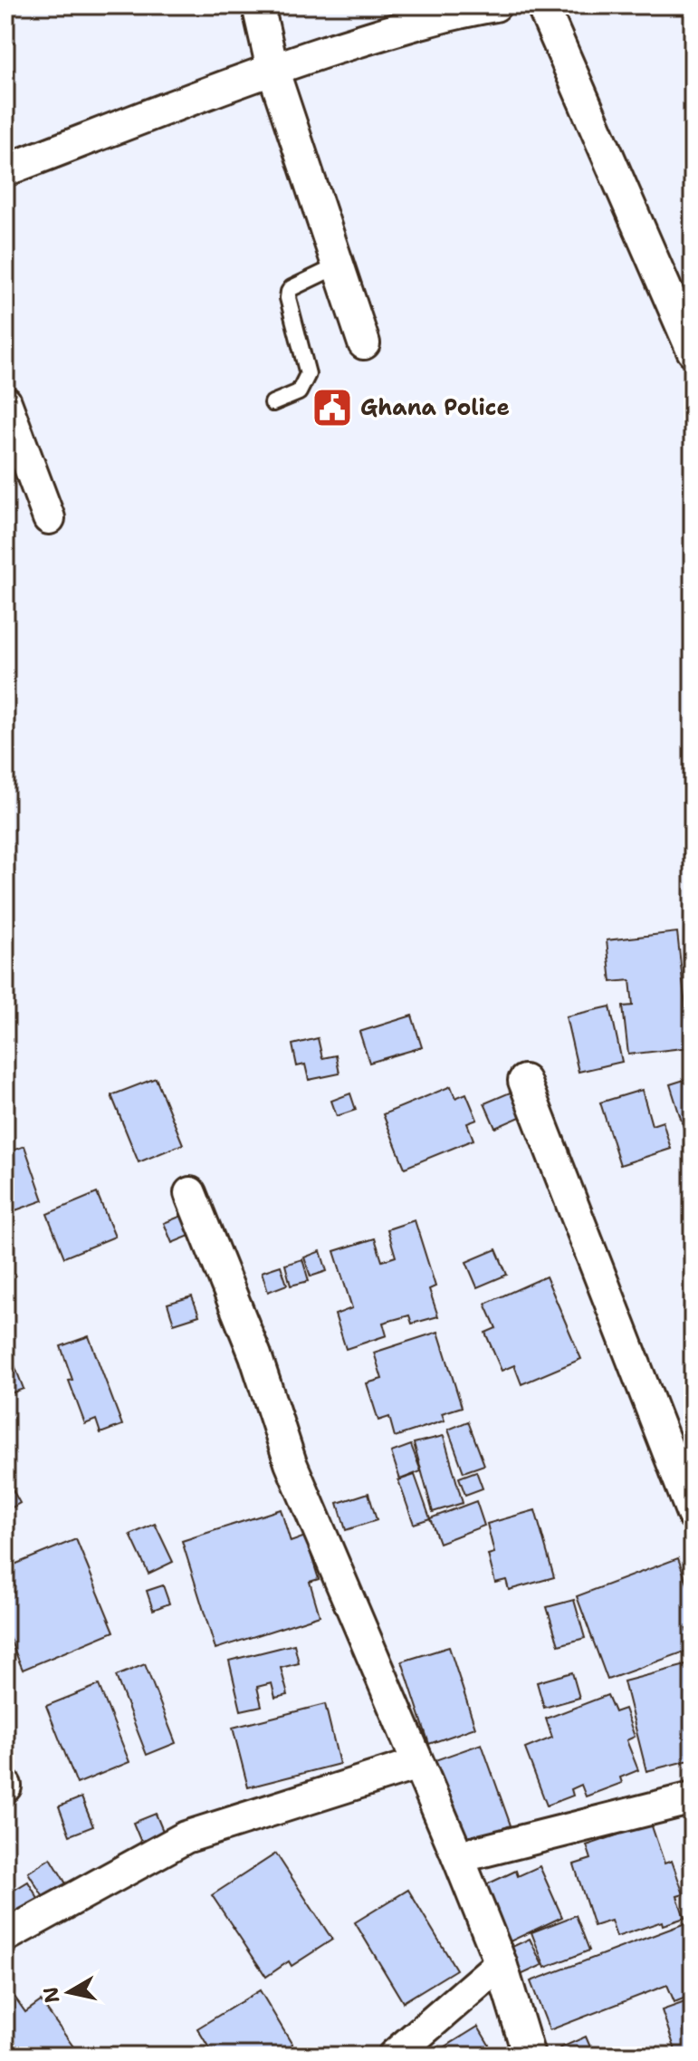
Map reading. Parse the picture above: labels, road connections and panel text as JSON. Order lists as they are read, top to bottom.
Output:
{
  "places": {
    "public building": ["Ghana Police"]
  },
  "north": "left"
}
